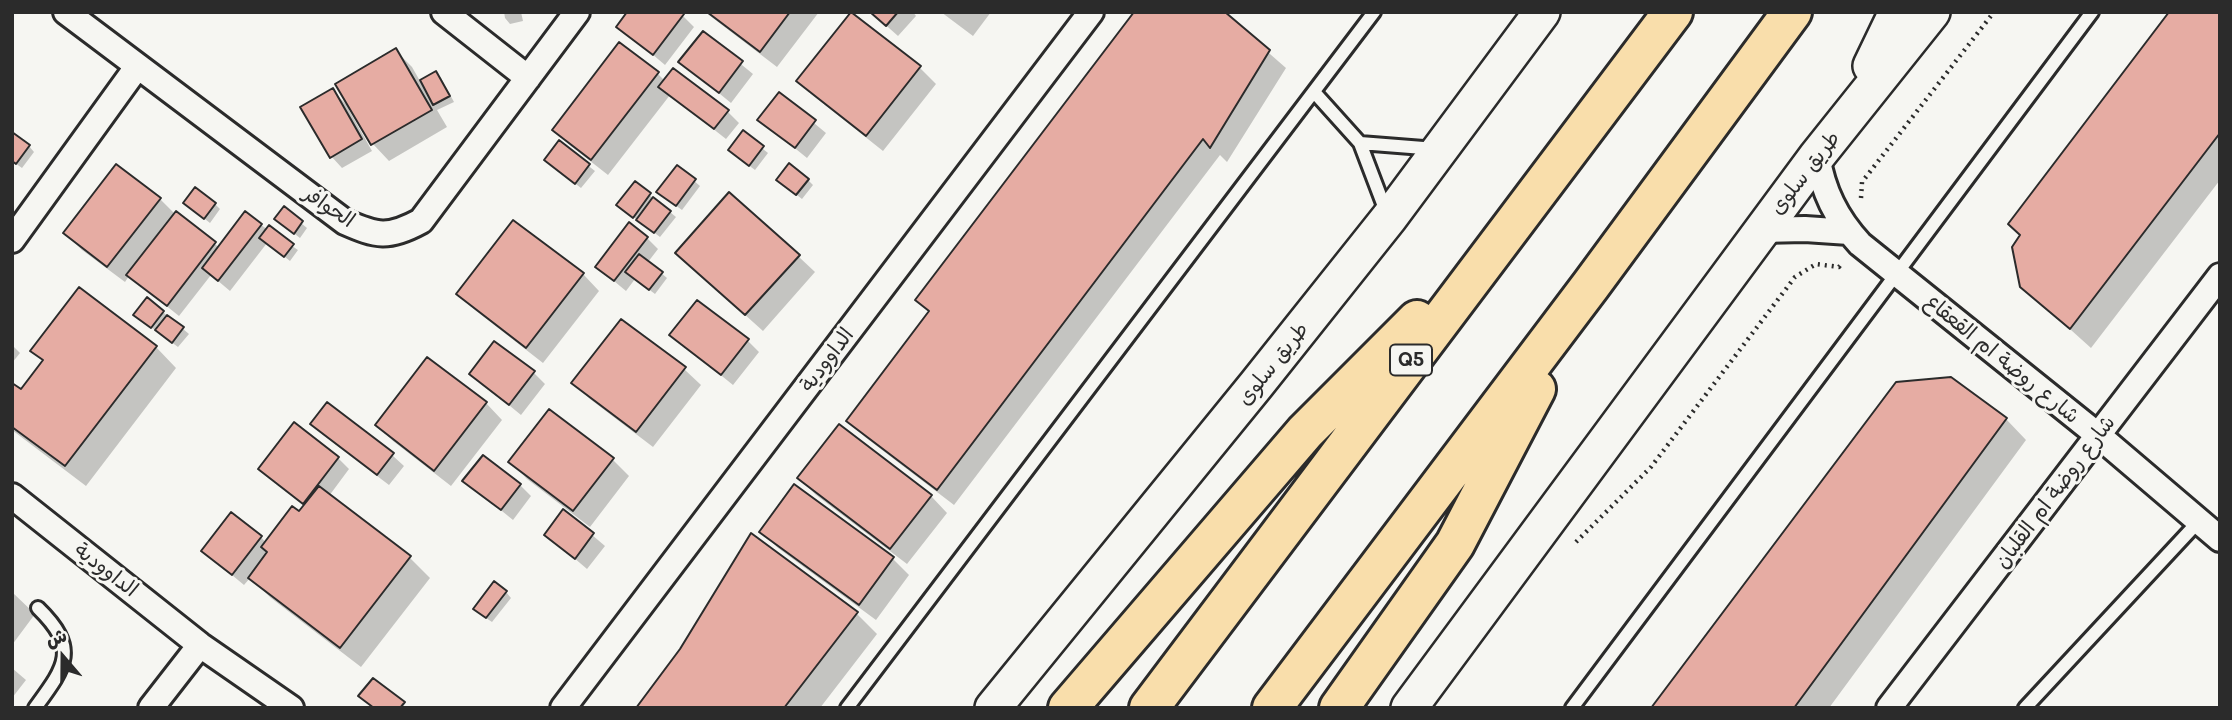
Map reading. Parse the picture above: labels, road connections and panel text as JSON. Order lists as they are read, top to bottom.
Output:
{
  "streets": {
    "highway": ["Q5"],
    "main road": ["طريق سلوى"],
    "street": [
      "الحوافر",
      "شارع روضة ام القعقاع",
      "الداوودية",
      "شارع روضة ام القلبان"
    ]
  },
  "crossings": [
    ["طريق سلوى", "شارع روضة ام القعقاع"],
    ["شارع روضة ام القعقاع", "شارع روضة ام القلبان"]
  ],
  "north": "top"
}
